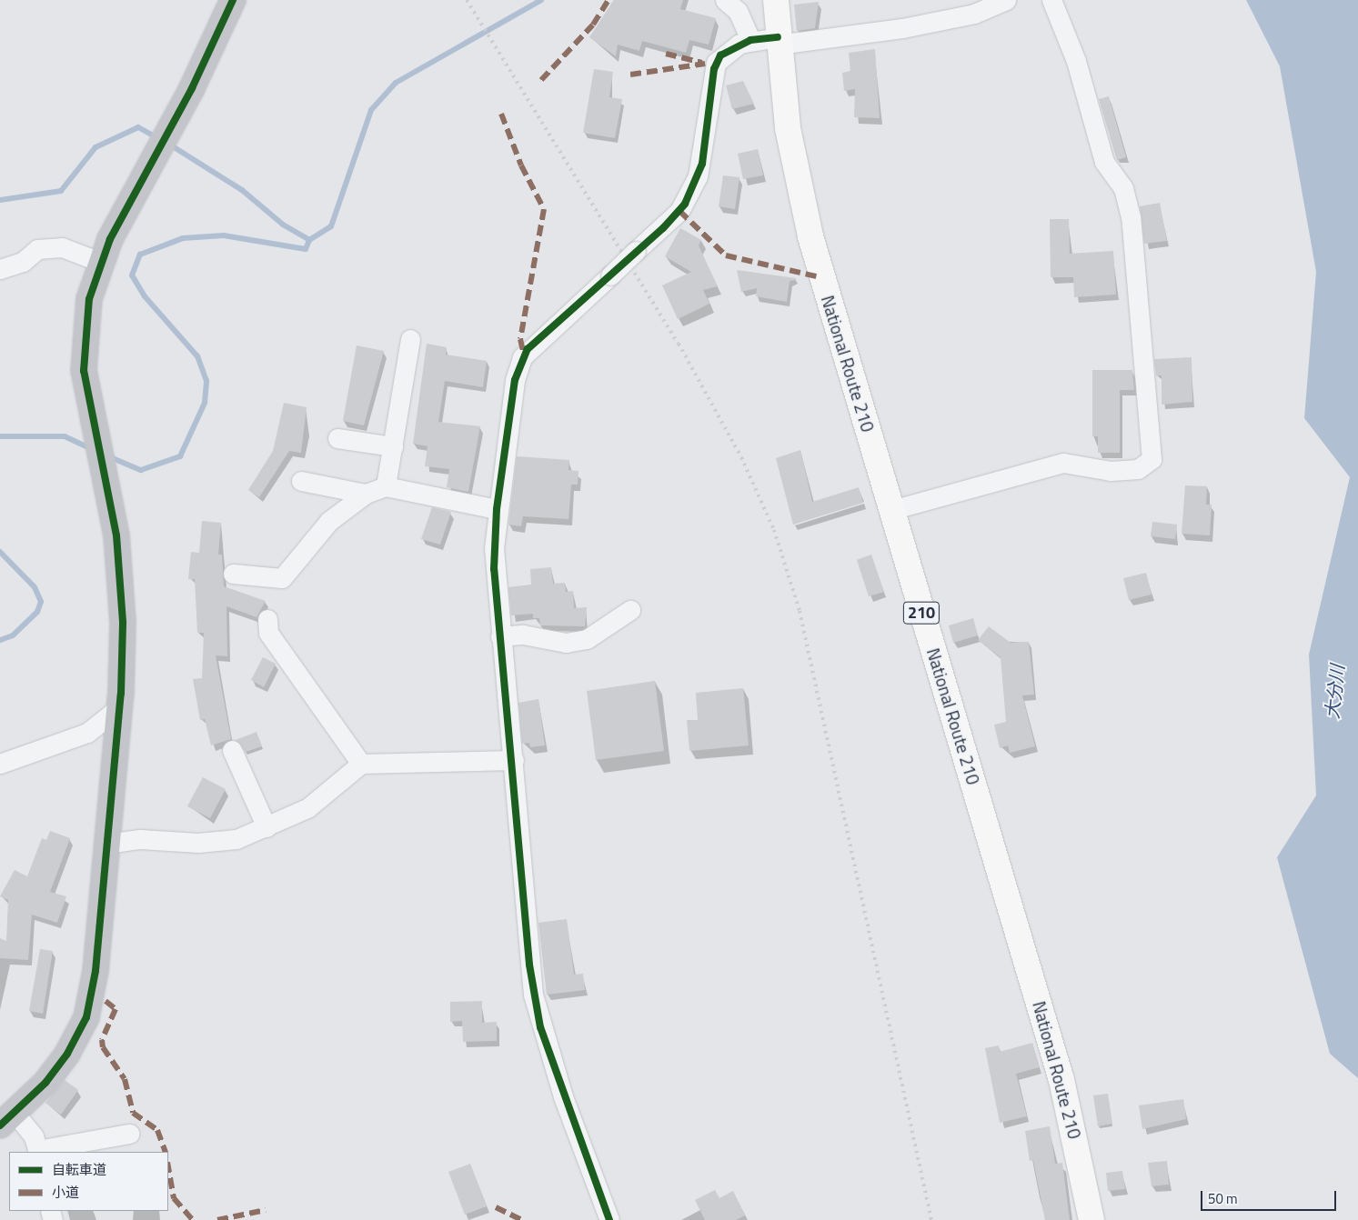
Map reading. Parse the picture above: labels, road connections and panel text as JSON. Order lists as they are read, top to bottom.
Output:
{
  "streets": {
    "highway": ["National Route 210", "210"]
  },
  "water": ["大分川"],
  "legend": ["自転車道", "小道"],
  "scale_bar": "50 m"
}
